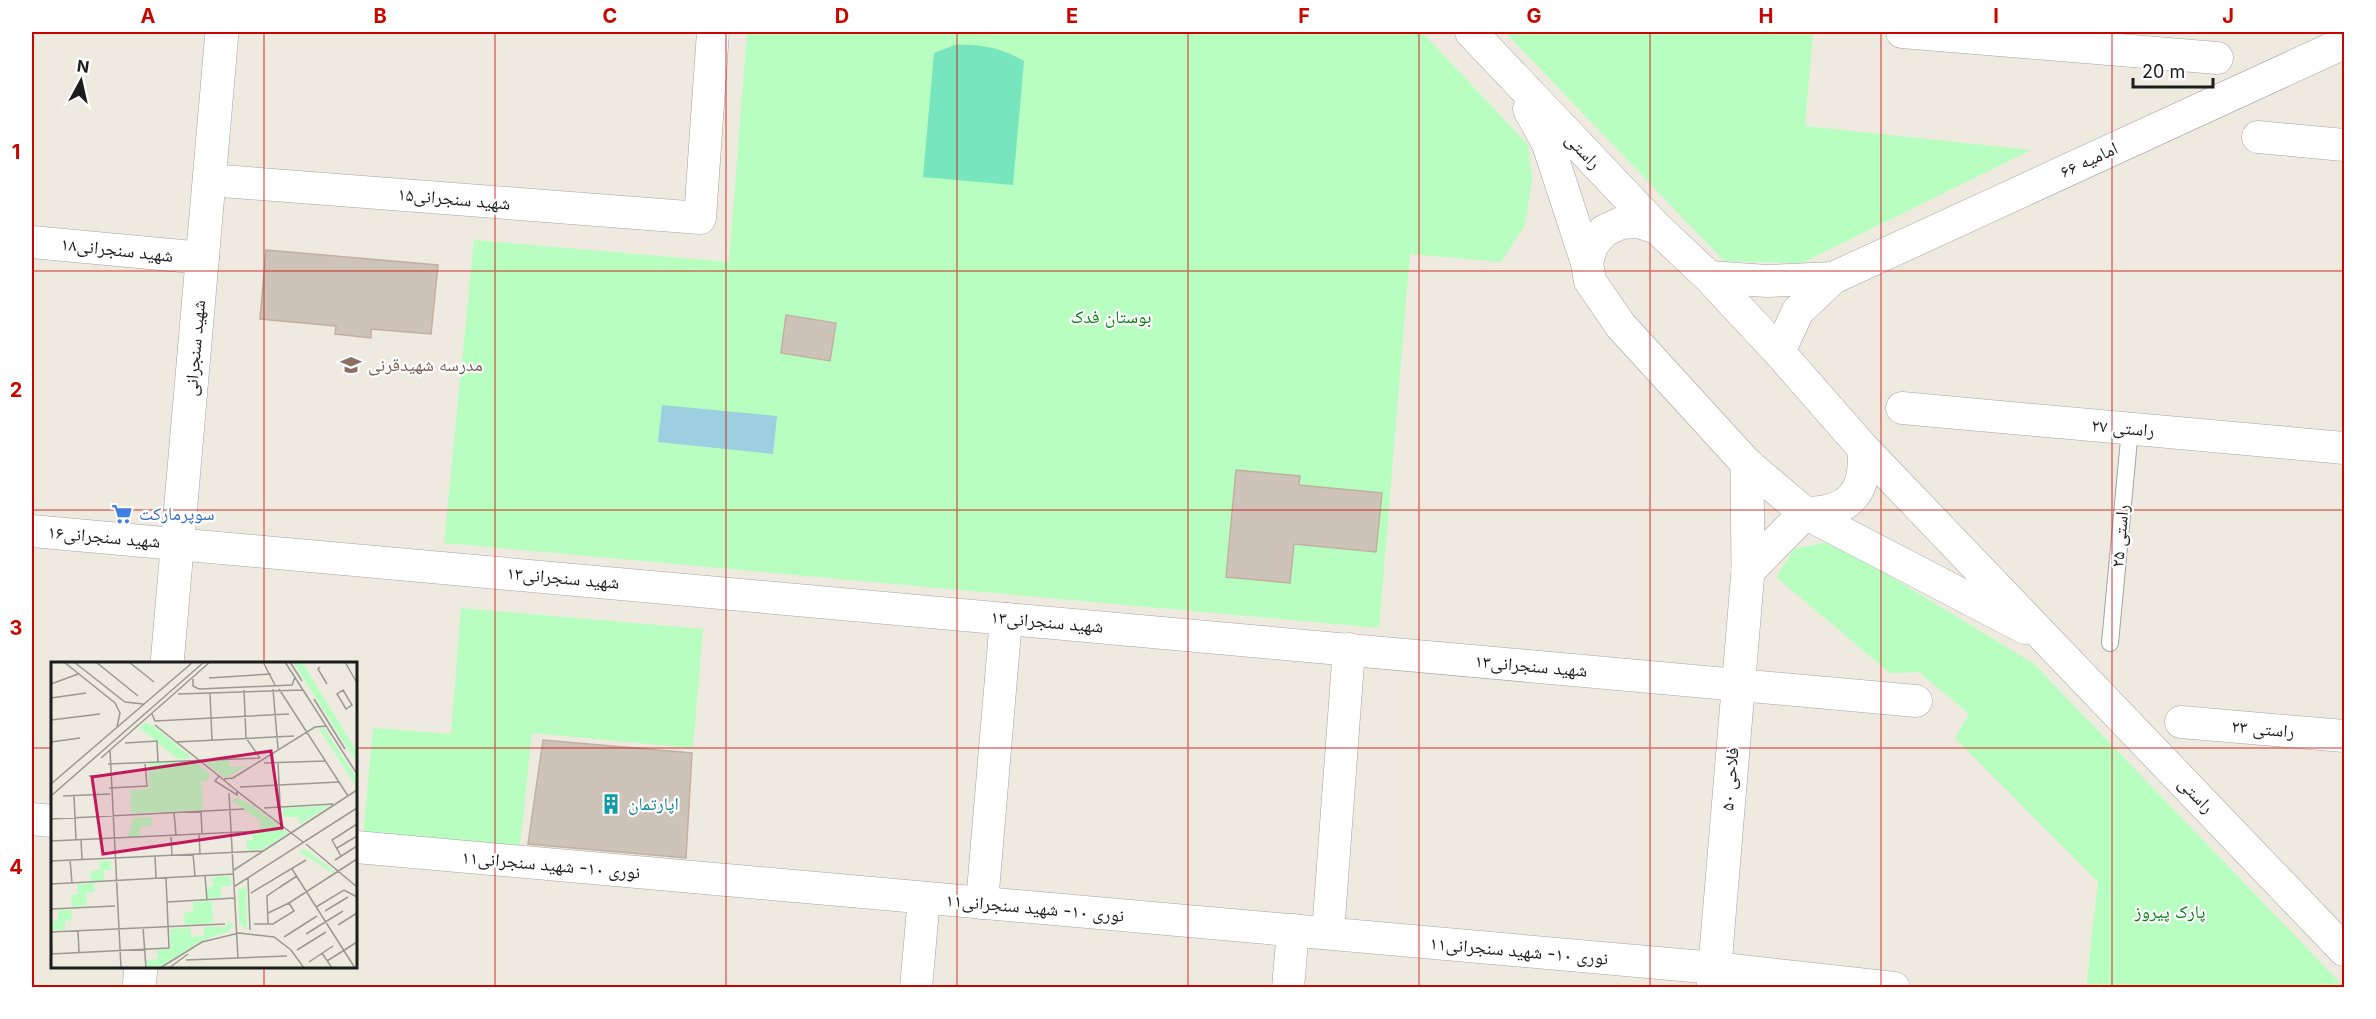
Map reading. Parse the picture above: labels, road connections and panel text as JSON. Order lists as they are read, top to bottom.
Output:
{
  "streets": {
    "street": [
      "راستی",
      "امامیه ۶۶",
      "شهید سنجرانی۱۵",
      "شهید سنجرانی۱۸",
      "شهید سنجرانی",
      "راستی ۲۷",
      "شهید سنجرانی۱۶",
      "شهید سنجرانی۱۳",
      "راستی ۲۳",
      "فلاحی ۵۰",
      "نوری ۱۰- شهید سنجرانی۱۱"
    ],
    "lane": ["راستی ۲۵"]
  },
  "crossings": [
    ["راستی", "فلاحی ۵۰"],
    ["شهید سنجرانی۱۵", "شهید سنجرانی"],
    ["شهید سنجرانی۱۸", "شهید سنجرانی"],
    ["شهید سنجرانی", "شهید سنجرانی۱۶"],
    ["شهید سنجرانی", "شهید سنجرانی۱۳"],
    ["راستی ۲۷", "راستی ۲۵"],
    ["شهید سنجرانی۱۶", "شهید سنجرانی۱۳"],
    ["شهید سنجرانی۱۳", "فلاحی ۵۰"],
    ["فلاحی ۵۰", "نوری ۱۰- شهید سنجرانی۱۱"]
  ],
  "parks": ["بوستان فدک", "پارک پیروز"],
  "places": {
    "school or university": ["مدرسه شهیدقرنی"],
    "supermarket": ["سوپرمارکت"],
    "building": ["اپارتمان"]
  },
  "scale_bar": "20 m",
  "north": "top",
  "grid": {
    "columns": [
      "A",
      "B",
      "C",
      "D",
      "E",
      "F",
      "G",
      "H",
      "I",
      "J"
    ],
    "rows": [
      "1",
      "2",
      "3",
      "4"
    ]
  }
}
